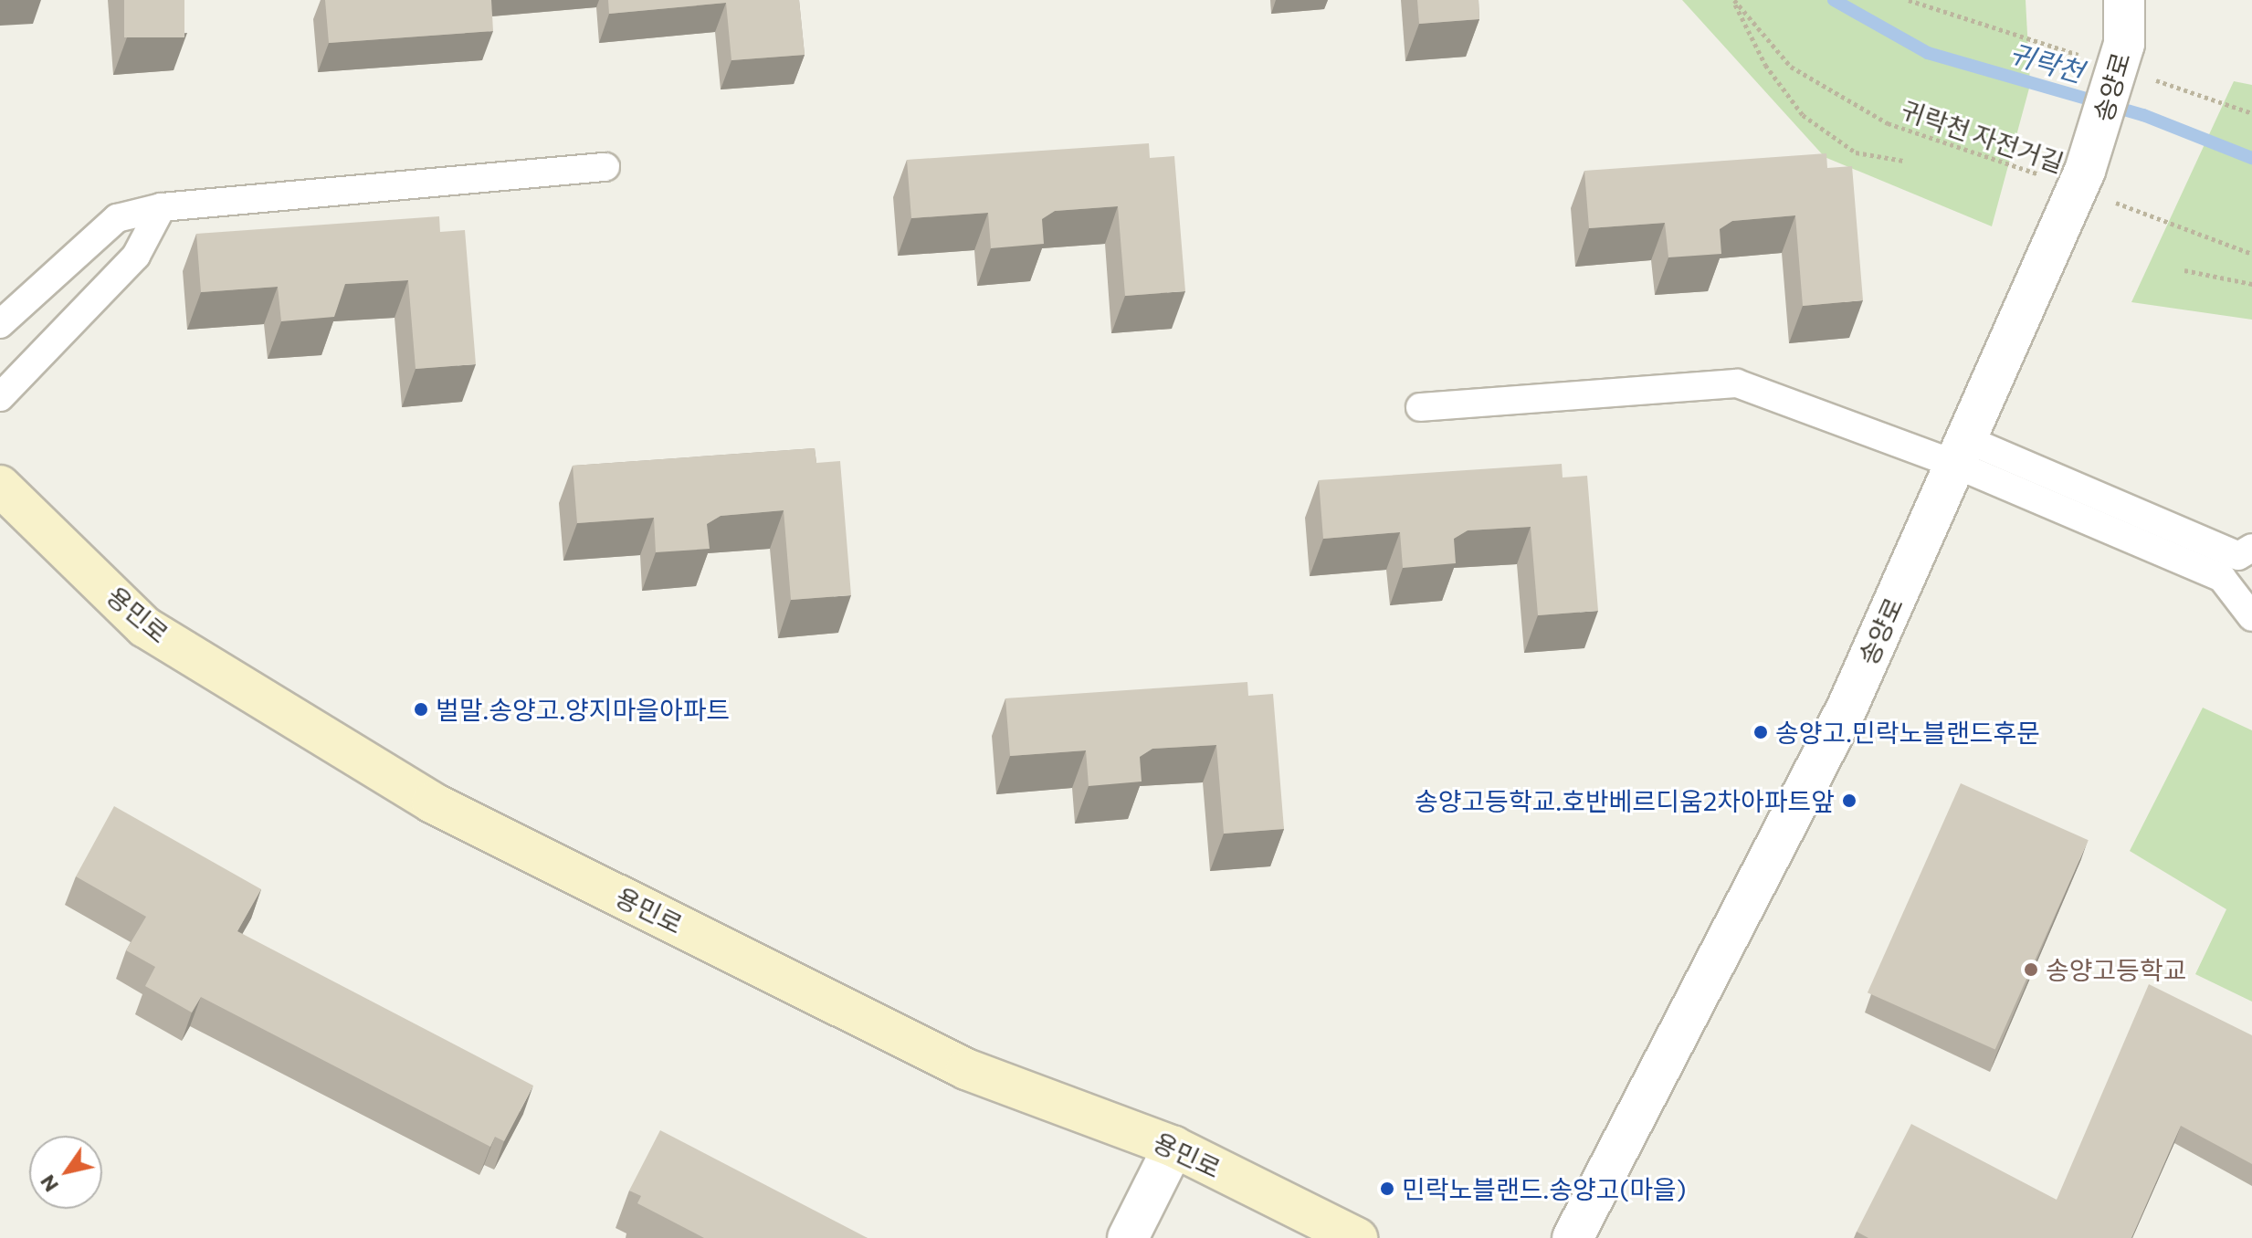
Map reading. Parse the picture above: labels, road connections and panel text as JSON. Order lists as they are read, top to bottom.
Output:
{
  "streets": {
    "street": ["송양로", "용민로"],
    "path": ["귀락천 자전거길"]
  },
  "crossings": [
    ["송양로", "귀락천 자전거길"]
  ],
  "water": ["귀락천"],
  "places": [
    "벌말.송양고.양지마을아파트",
    "송양고.민락노블랜드후문",
    "송양고등학교.호반베르디움2차아파트앞",
    "송양고등학교",
    "민락노블랜드.송양고(마을)"
  ],
  "north": "bottom left"
}
